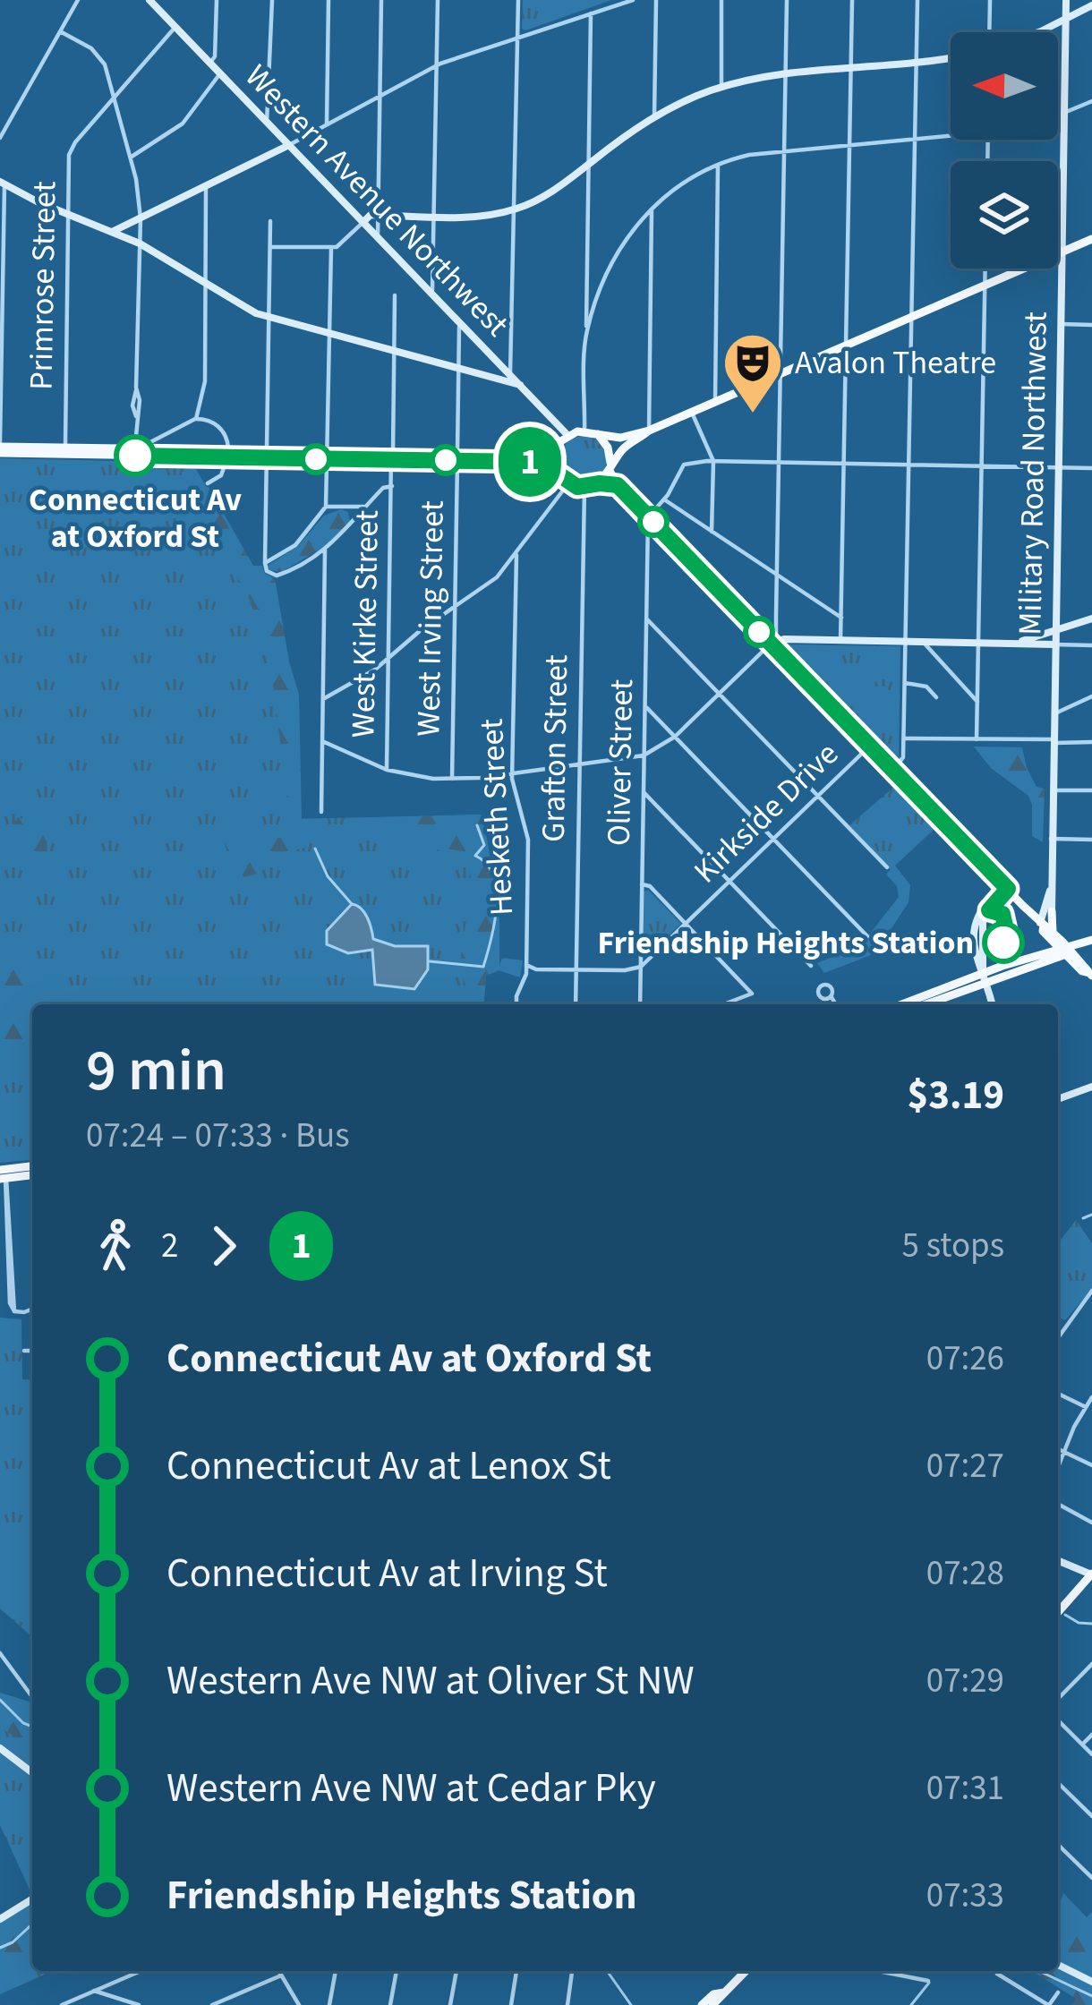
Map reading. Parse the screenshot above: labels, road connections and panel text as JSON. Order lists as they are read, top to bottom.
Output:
{
  "streets": {
    "main road": ["Western Avenue Northwest", "Military Road Northwest"],
    "street": [
      "Primrose Street",
      "West Irving Street",
      "West Kirke Street",
      "Grafton Street",
      "Oliver Street",
      "Kirkside Drive",
      "Hesketh Street"
    ]
  },
  "crossings": [
    ["Western Avenue Northwest", "Primrose Street"],
    ["Western Avenue Northwest", "West Irving Street"],
    ["Western Avenue Northwest", "Grafton Street"],
    ["Oliver Street", "Kirkside Drive"]
  ],
  "places": {
    "theatre": ["Avalon Theatre"],
    "other": ["Connecticut Av at Oxford St", "Friendship Heights Station"]
  },
  "lines": ["bus line 1"],
  "north": "left",
  "page": {
    "on_map": "1",
    "heading": ["9 min", "07:24 – 07:33 · Bus", "$3.19"],
    "legs": ["2", "1", "5 stops"],
    "list": [
      {
        "name": "Connecticut Av at Oxford St",
        "value": "07:26"
      },
      {
        "name": "Connecticut Av at Lenox St",
        "value": "07:27"
      },
      {
        "name": "Connecticut Av at Irving St",
        "value": "07:28"
      },
      {
        "name": "Western Ave NW at Oliver St NW",
        "value": "07:29"
      },
      {
        "name": "Western Ave NW at Cedar Pky",
        "value": "07:31"
      },
      {
        "name": "Friendship Heights Station",
        "value": "07:33"
      }
    ]
  }
}
